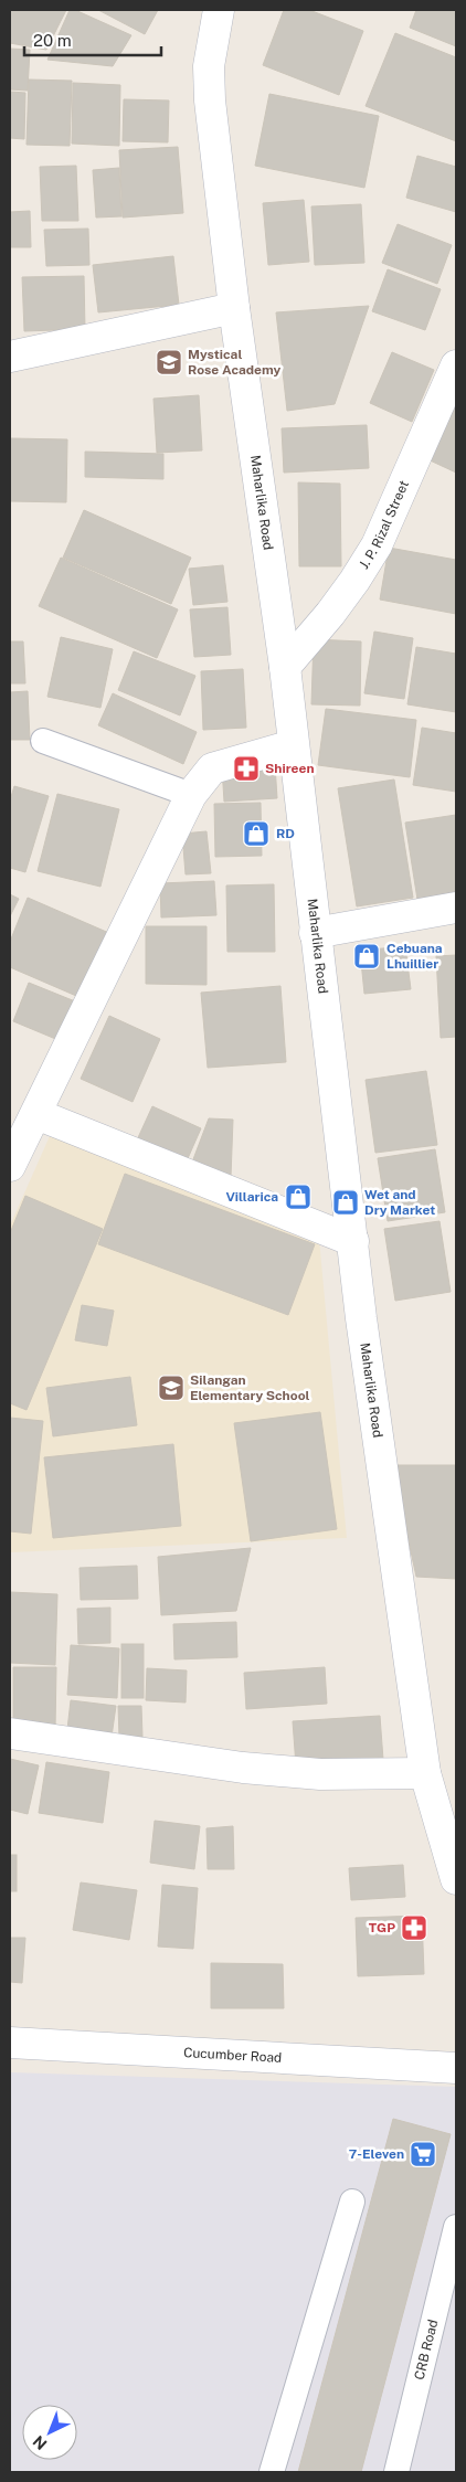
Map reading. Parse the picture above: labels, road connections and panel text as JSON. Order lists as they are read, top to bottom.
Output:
{
  "streets": {
    "street": ["Maharlika Road", "J. P. Rizal Street", "Cucumber Road"],
    "lane": ["CRB Road"]
  },
  "crossings": [
    ["Maharlika Road", "J. P. Rizal Street"]
  ],
  "places": {
    "school or university": ["Mystical Rose Academy", "Silangan Elementary School"],
    "pharmacy": ["Shireen", "TGP"],
    "shop": [
      "RD",
      "Cebuana Lhuillier",
      "Villarica",
      "Wet and Dry Market"
    ],
    "supermarket": ["7-Eleven"]
  },
  "scale_bar": "20 m",
  "north": "bottom left"
}
